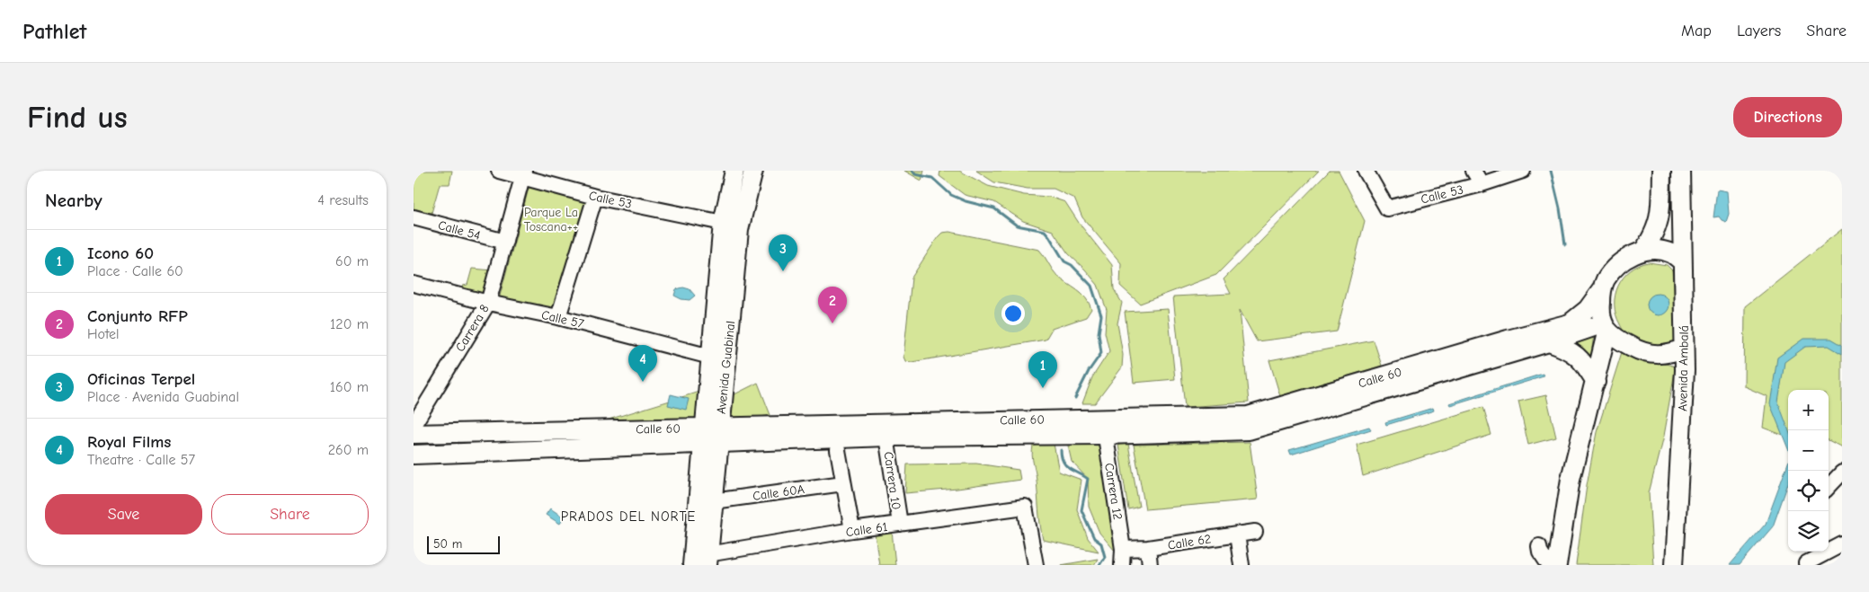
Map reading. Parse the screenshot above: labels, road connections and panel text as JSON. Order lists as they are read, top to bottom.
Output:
{
  "streets": {
    "main road": ["Avenida Guabinal", "Avenida Ambalá", "Calle 60"],
    "street": [
      "Calle 53",
      "Calle 54",
      "Calle 57",
      "Carrera 8",
      "Carrera 10",
      "Carrera 12",
      "Calle 60A",
      "Calle 61",
      "Calle 62"
    ]
  },
  "crossings": [
    ["Calle 53", "Carrera 8"],
    ["Calle 53", "Avenida Guabinal"],
    ["Calle 54", "Carrera 8"],
    ["Calle 57", "Carrera 8"],
    ["Calle 57", "Avenida Guabinal"],
    ["Avenida Guabinal", "Calle 60"],
    ["Avenida Guabinal", "Calle 60A"],
    ["Avenida Guabinal", "Calle 61"],
    ["Avenida Ambalá", "Calle 60"],
    ["Calle 60", "Carrera 10"],
    ["Calle 60", "Carrera 12"],
    ["Carrera 10", "Calle 61"],
    ["Carrera 12", "Calle 62"]
  ],
  "districts": ["PRADOS DEL NORTE"],
  "parks": ["Parque La Toscana++"],
  "scale_bar": "50 m",
  "page": {
    "header": "Pathlet",
    "nav": ["Map", "Layers", "Share"],
    "buttons": [
      "Directions",
      ["Save", "Share"]
    ],
    "title": "Find us",
    "heading": ["Nearby", "4 results"],
    "list": [
      {
        "mark": "1",
        "name": "Icono 60",
        "note": "Place · Calle 60",
        "value": "60 m"
      },
      {
        "mark": "2",
        "name": "Conjunto RFP",
        "note": "Hotel",
        "value": "120 m"
      },
      {
        "mark": "3",
        "name": "Oficinas Terpel",
        "note": "Place · Avenida Guabinal",
        "value": "160 m"
      },
      {
        "mark": "4",
        "name": "Royal Films",
        "note": "Theatre · Calle 57",
        "value": "260 m"
      }
    ],
    "pins": [
      "3",
      "2",
      "4",
      "1"
    ],
    "map_buttons": ["+", "−"],
    "scale": "50 m"
  }
}
